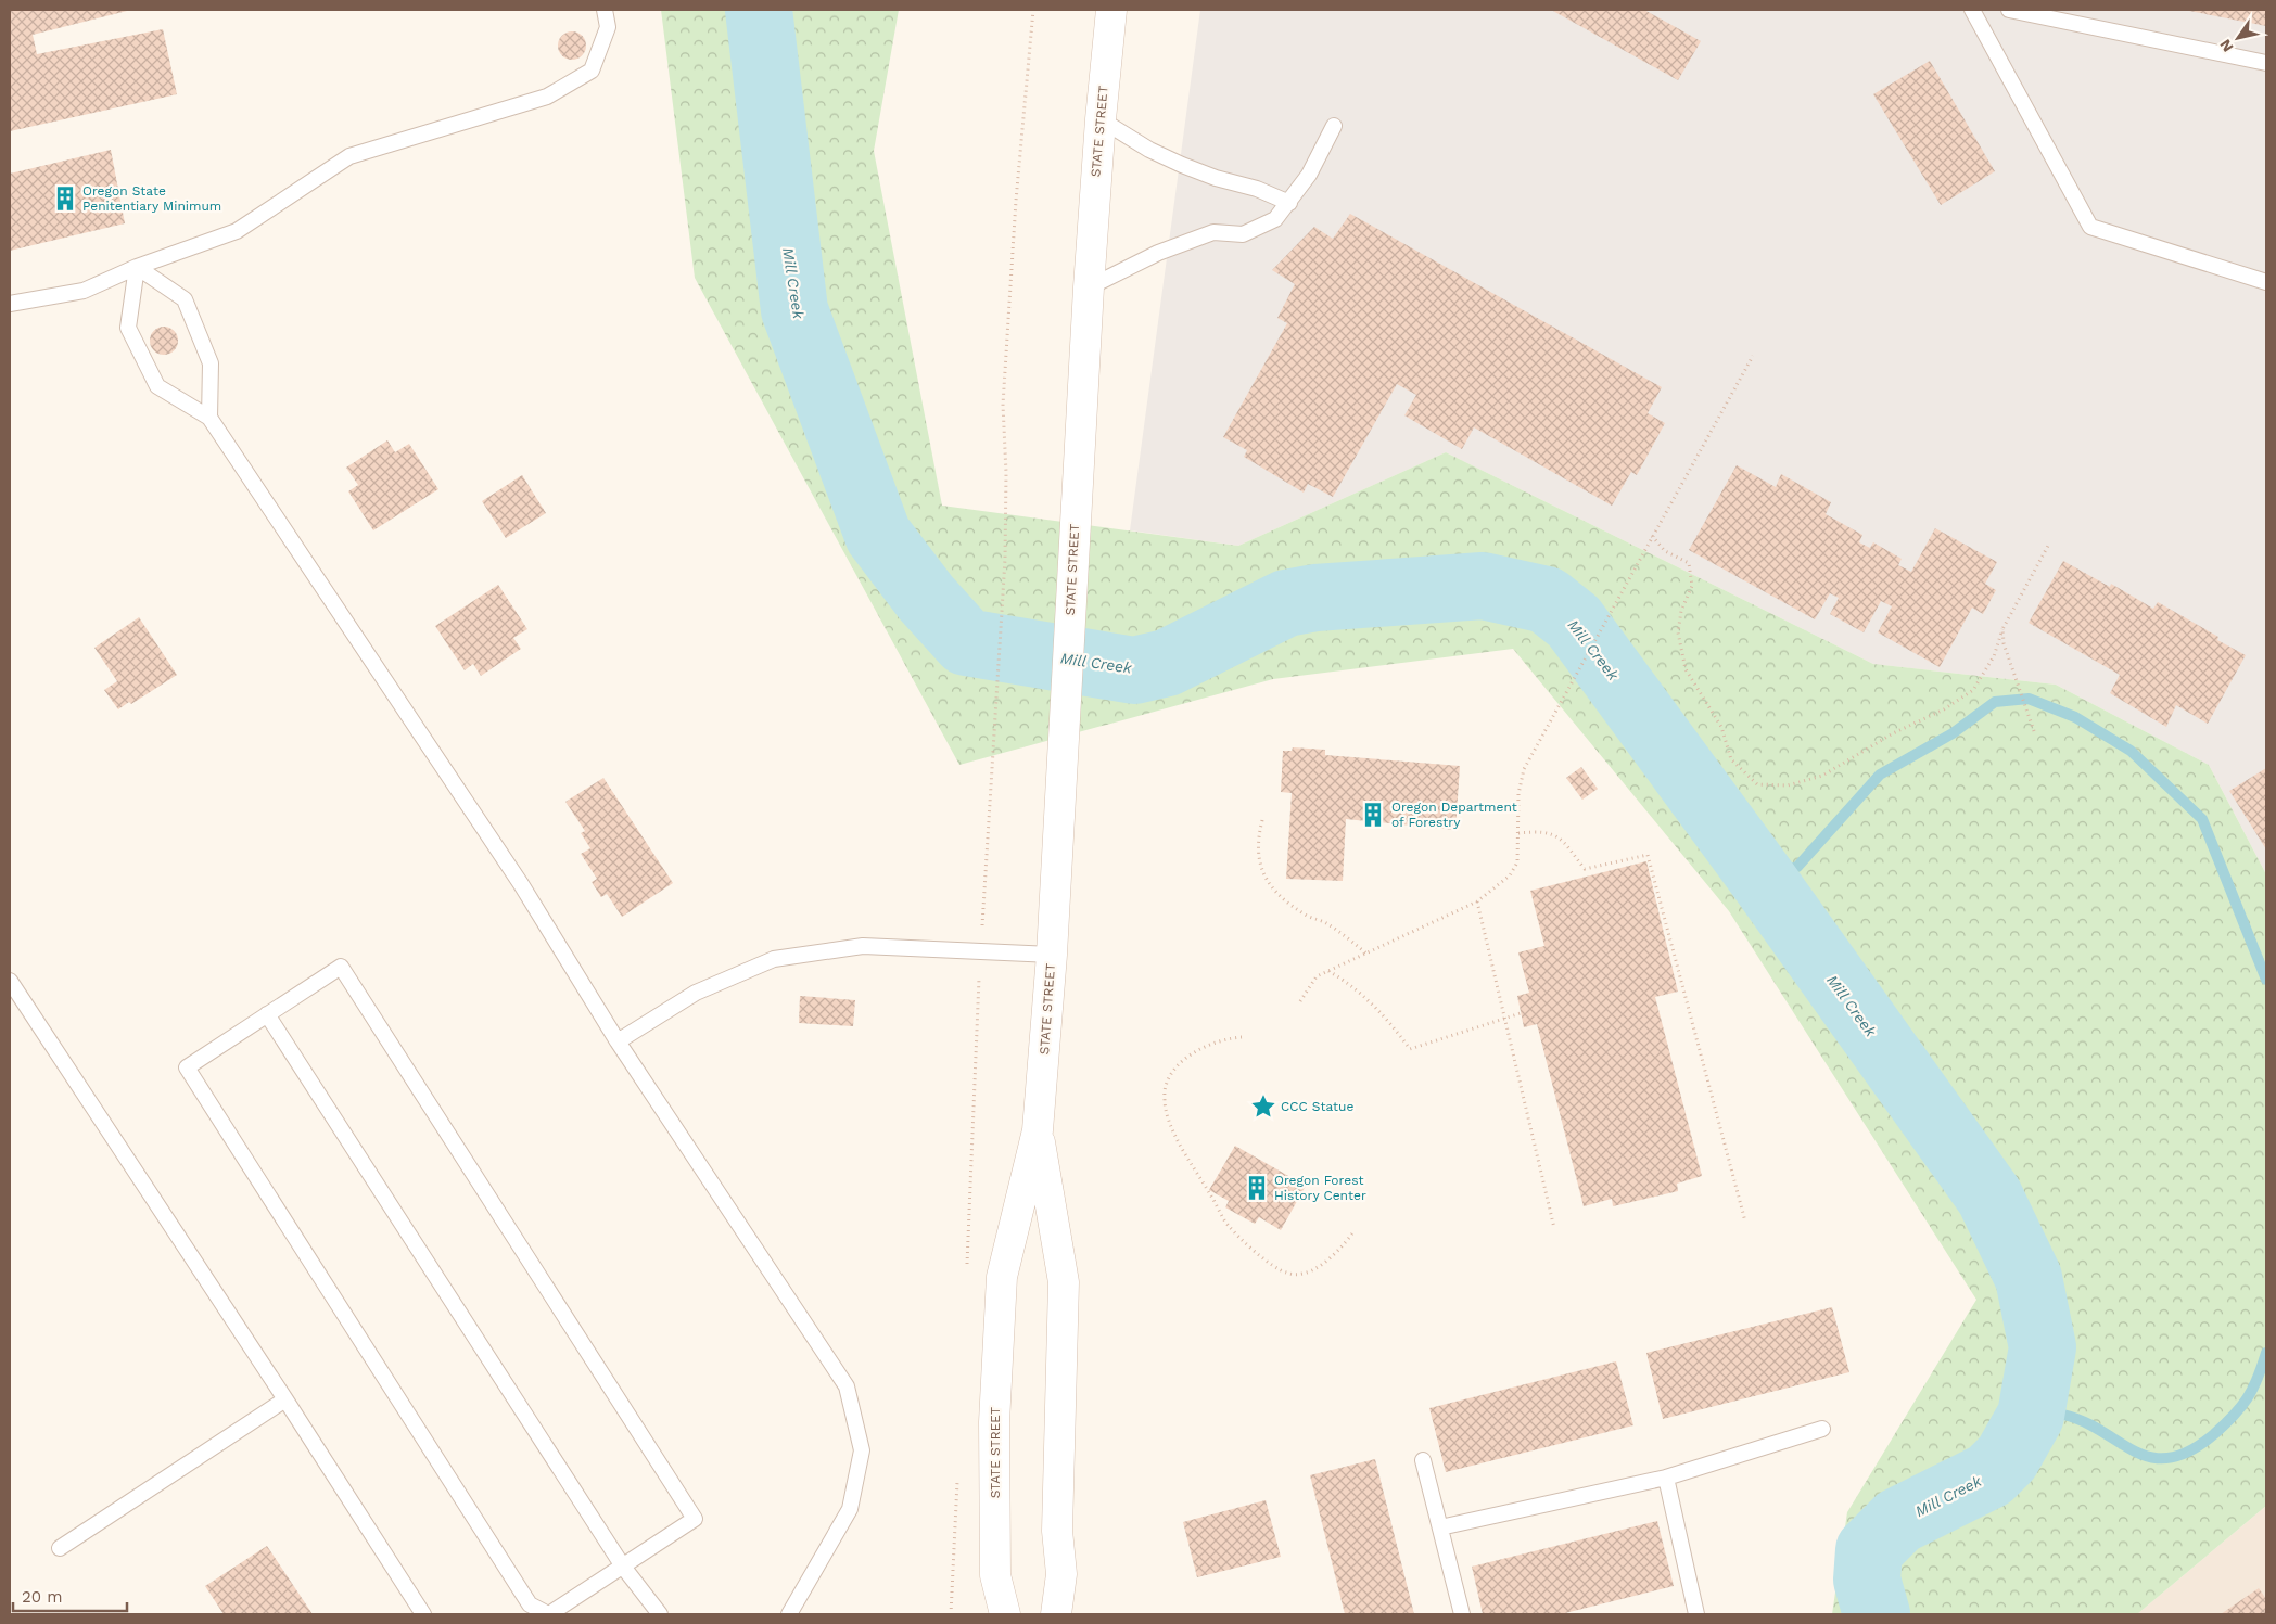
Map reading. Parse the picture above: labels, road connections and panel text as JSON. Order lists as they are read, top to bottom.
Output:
{
  "streets": {
    "main road": ["STATE STREET"]
  },
  "water": ["Mill Creek"],
  "places": {
    "building": ["Oregon State Penitentiary Minimum", "Oregon Department of Forestry", "Oregon Forest History Center"],
    "place": ["CCC Statue"]
  },
  "scale_bar": "20 m",
  "north": "bottom left"
}
